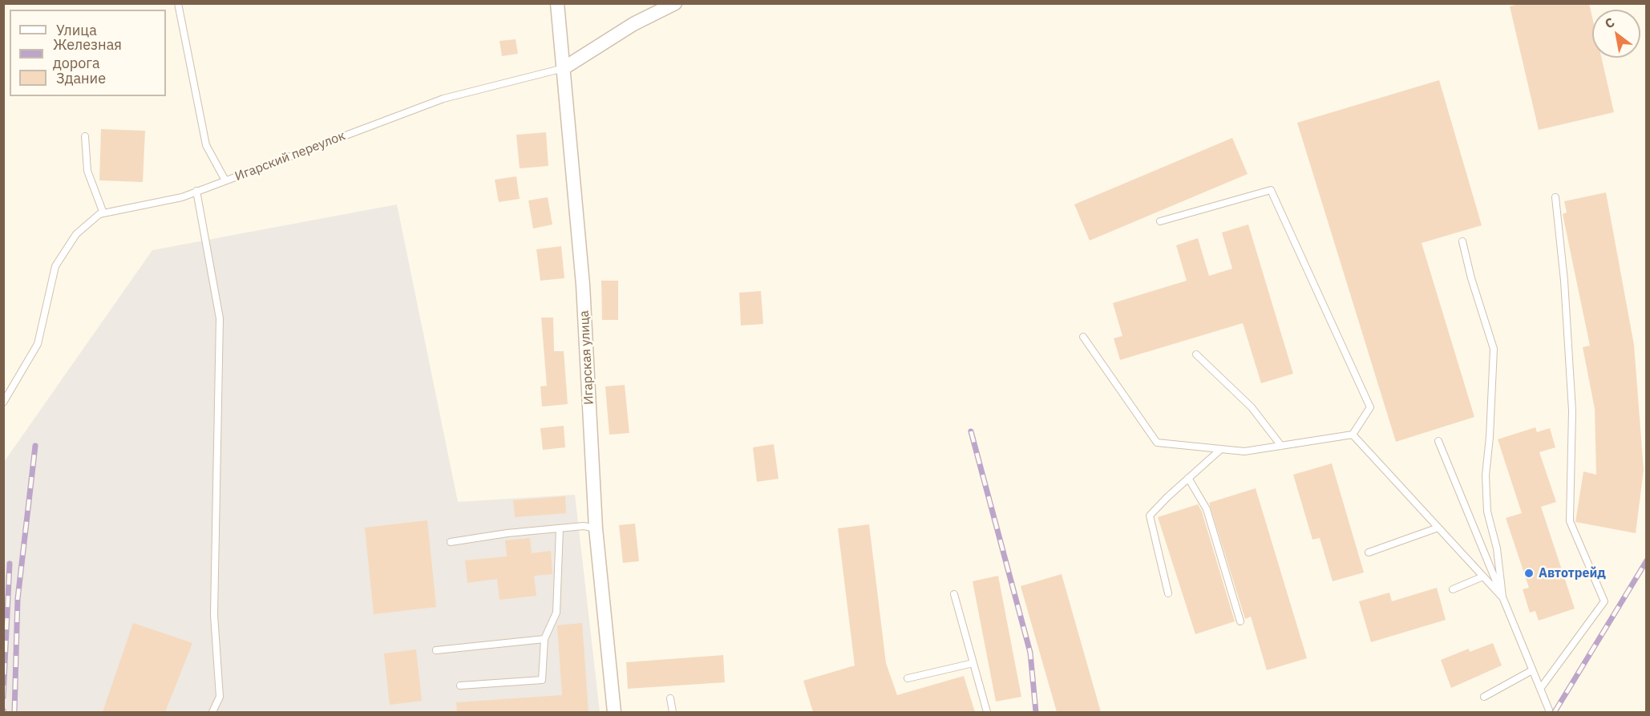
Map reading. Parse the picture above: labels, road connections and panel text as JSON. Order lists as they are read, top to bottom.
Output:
{
  "streets": {
    "street": ["Игарский переулок", "Игарская улица"]
  },
  "crossings": [
    ["Игарский переулок", "Игарская улица"]
  ],
  "places": ["Автотрейд"],
  "legend": ["Улица", "Железная дорога", "Здание"],
  "north": "top left"
}
